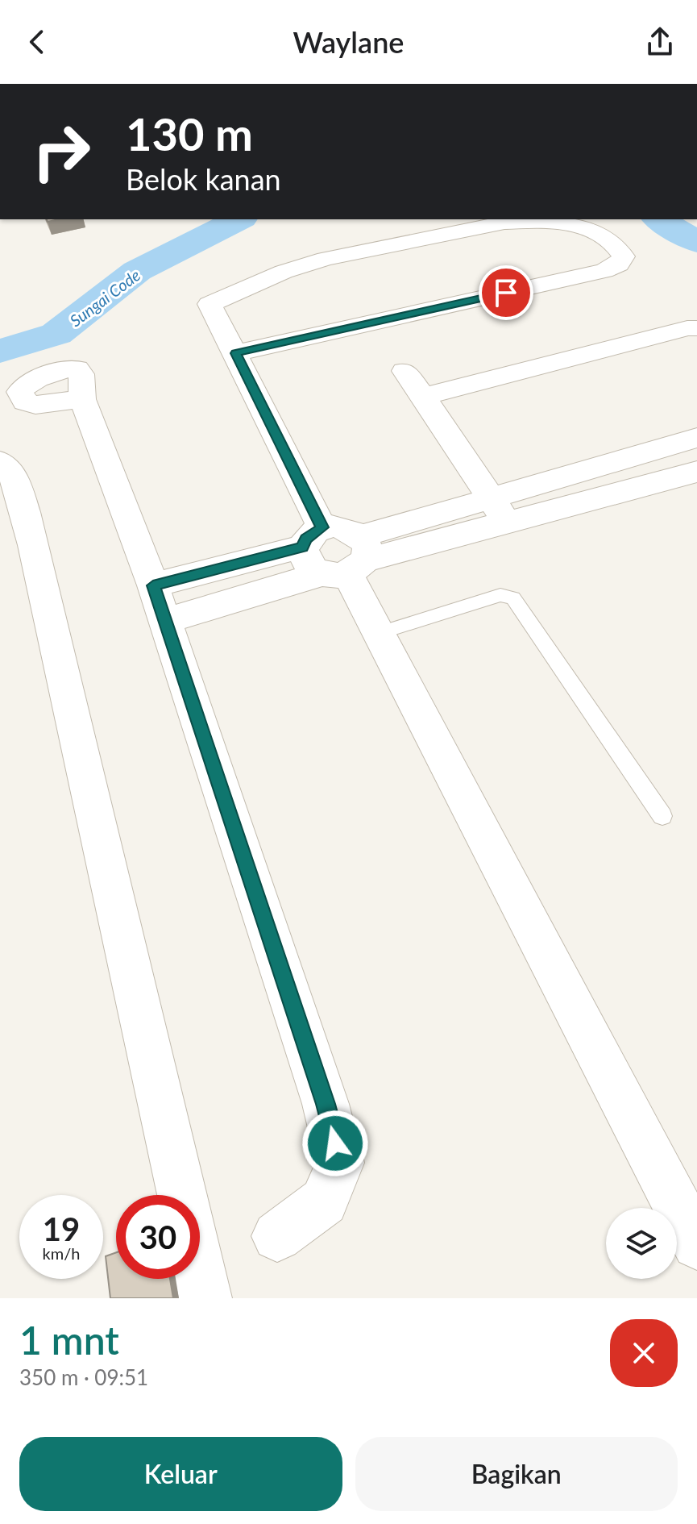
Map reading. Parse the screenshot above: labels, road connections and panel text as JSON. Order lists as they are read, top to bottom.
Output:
{
  "water": ["Sungai Code"],
  "page": {
    "header": "Waylane",
    "turn": ["130 m", "Belok kanan"],
    "speed": "19 km/h",
    "limit": "30",
    "heading": ["1 mnt", "350 m · 09:51"],
    "buttons": ["Keluar", "Bagikan"]
  }
}
